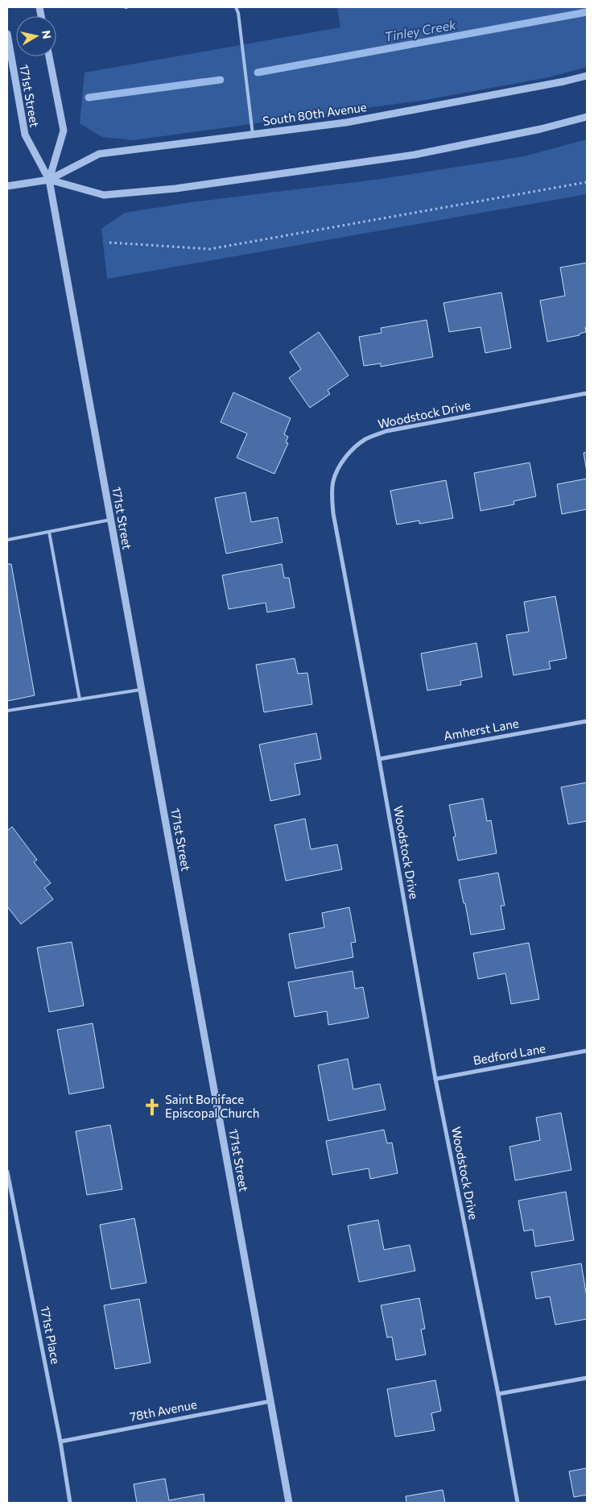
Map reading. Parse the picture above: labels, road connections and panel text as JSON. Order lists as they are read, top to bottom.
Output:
{
  "streets": {
    "street": [
      "171st Street",
      "South 80th Avenue",
      "Woodstock Drive",
      "Amherst Lane",
      "Bedford Lane",
      "171st Place",
      "78th Avenue"
    ]
  },
  "crossings": [
    ["171st Street", "South 80th Avenue"],
    ["171st Street", "78th Avenue"],
    ["Woodstock Drive", "Amherst Lane"],
    ["Woodstock Drive", "Bedford Lane"],
    ["171st Place", "78th Avenue"]
  ],
  "water": ["Tinley Creek"],
  "places": {
    "church": ["Saint Boniface Episcopal Church"]
  },
  "north": "right"
}
